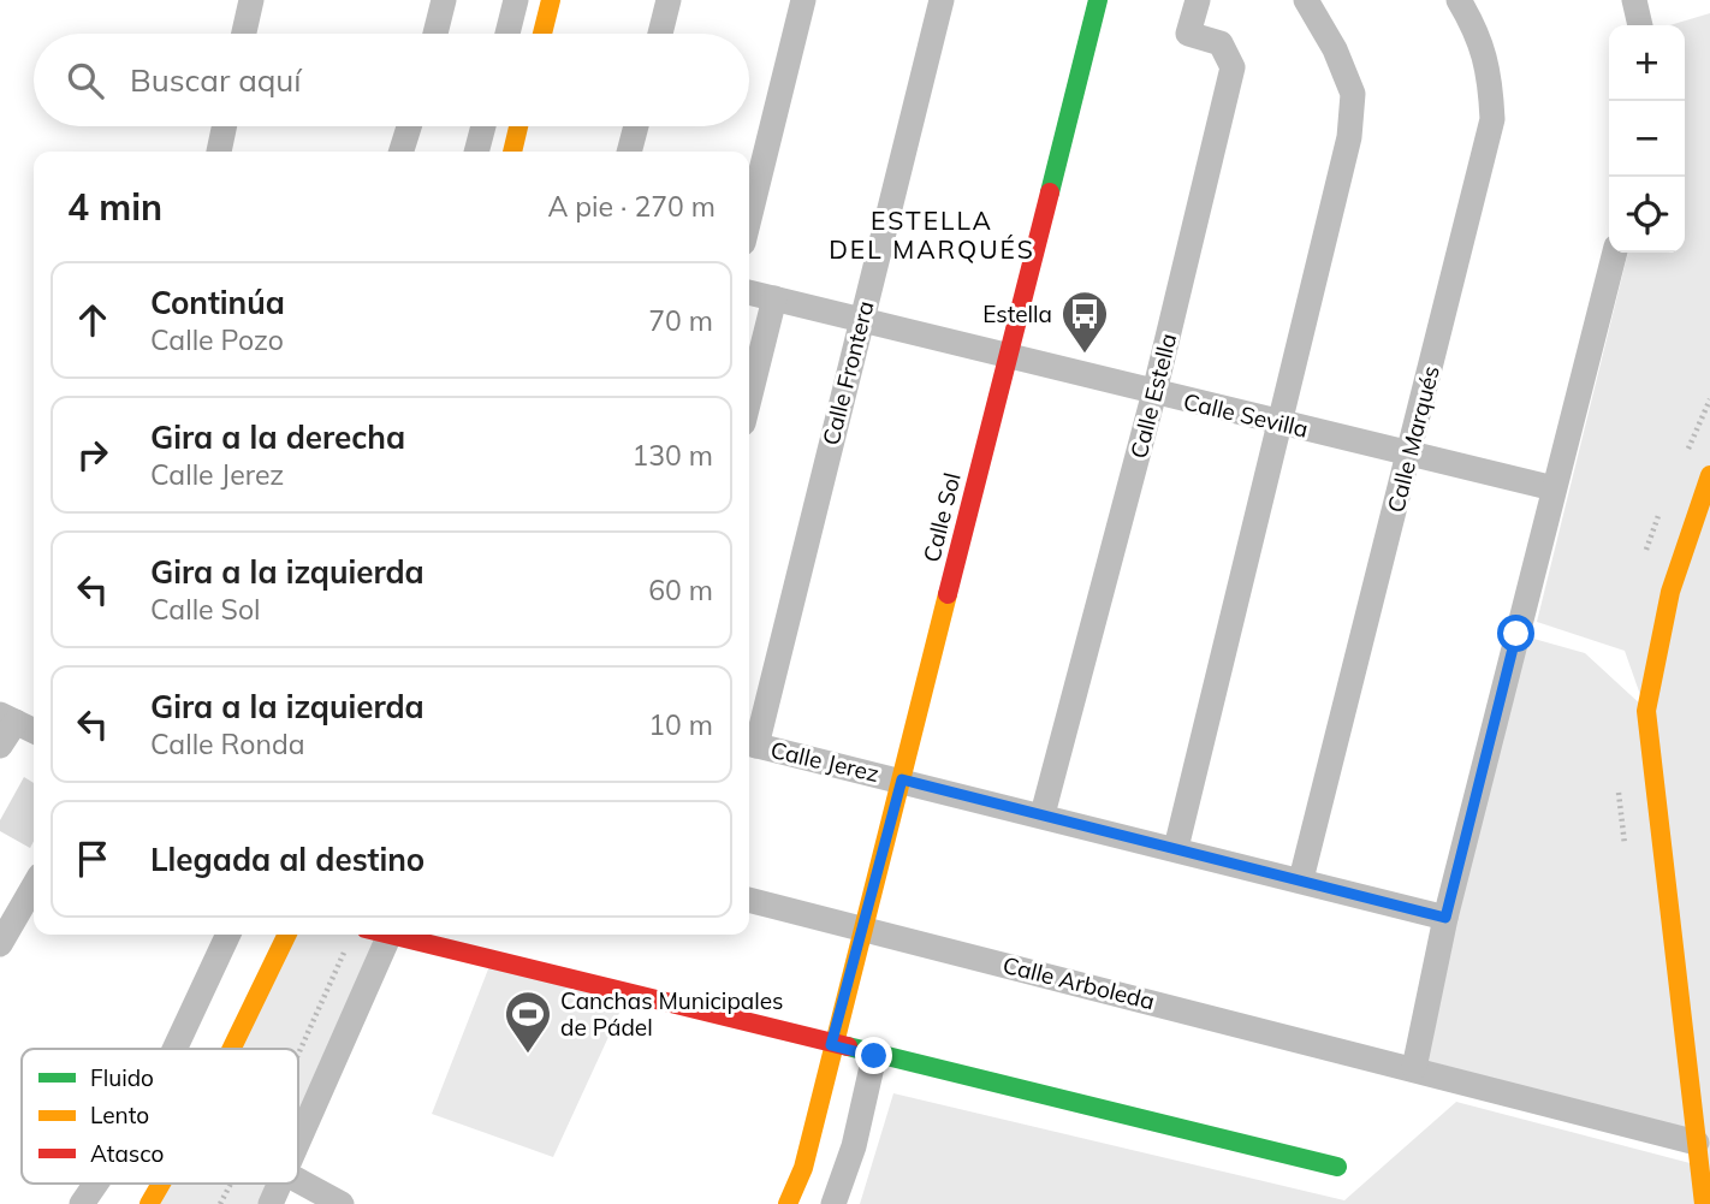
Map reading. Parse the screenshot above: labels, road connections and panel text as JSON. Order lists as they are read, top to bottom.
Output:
{
  "streets": {
    "street": [
      "Calle Frontera",
      "Calle Estella",
      "Calle Sevilla",
      "Calle Marqués",
      "Calle Sol",
      "Calle Jerez",
      "Calle Arboleda"
    ]
  },
  "crossings": [
    ["Calle Frontera", "Calle Sevilla"],
    ["Calle Frontera", "Calle Jerez"],
    ["Calle Estella", "Calle Sevilla"],
    ["Calle Estella", "Calle Jerez"],
    ["Calle Sevilla", "Calle Marqués"],
    ["Calle Sevilla", "Calle Sol"],
    ["Calle Marqués", "Calle Jerez"],
    ["Calle Sol", "Calle Jerez"],
    ["Calle Sol", "Calle Arboleda"]
  ],
  "districts": ["ESTELLA DEL MARQUÉS"],
  "places": {
    "bus stop": ["Estella"],
    "sports": ["Canchas Municipales de Pádel"]
  },
  "legend": ["Fluido", "Lento", "Atasco"],
  "page": {
    "map_buttons": ["+", "−"],
    "search": "Buscar aquí",
    "heading": ["4 min", "A pie · 270 m"],
    "list": [
      ["Continúa", "Calle Pozo", "70 m"],
      ["Gira a la derecha", "Calle Jerez", "130 m"],
      ["Gira a la izquierda", "Calle Sol", "60 m"],
      ["Gira a la izquierda", "Calle Ronda", "10 m"],
      "Llegada al destino"
    ]
  }
}
